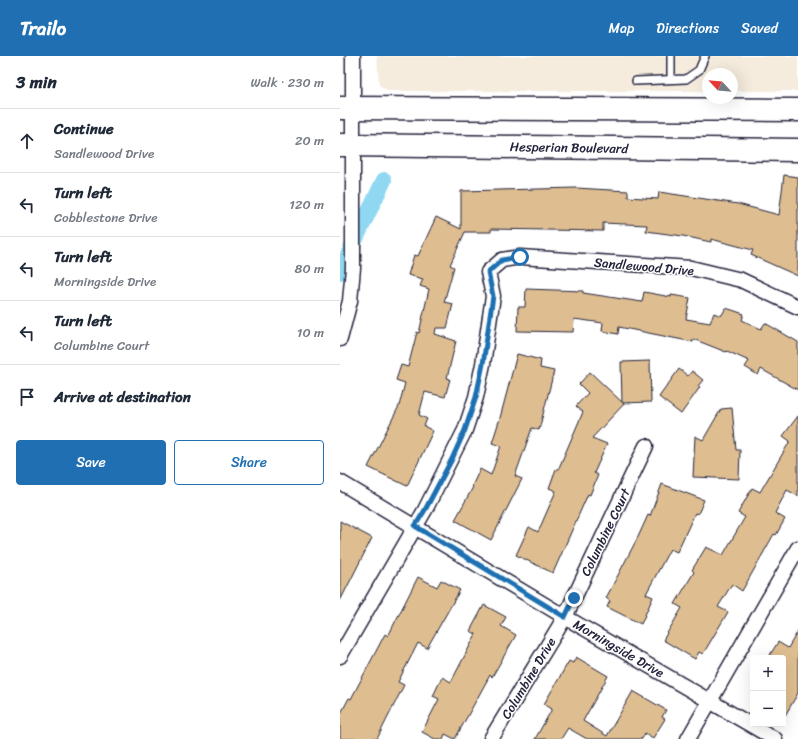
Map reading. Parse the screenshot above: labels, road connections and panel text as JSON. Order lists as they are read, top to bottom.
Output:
{
  "streets": {
    "main road": ["Hesperian Boulevard"],
    "street": [
      "Sandlewood Drive",
      "Columbine Court",
      "Morningside Drive",
      "Columbine Drive"
    ]
  },
  "crossings": [
    ["Sandlewood Drive", "Morningside Drive"],
    ["Columbine Court", "Morningside Drive"],
    ["Columbine Court", "Columbine Drive"],
    ["Morningside Drive", "Columbine Drive"]
  ],
  "north": "top left",
  "page": {
    "header": "Trailo",
    "nav": ["Map", "Directions", "Saved"],
    "heading": ["3 min", "Walk · 230 m"],
    "list": [
      ["Continue", "Sandlewood Drive", "20 m"],
      ["Turn left", "Cobblestone Drive", "120 m"],
      ["Turn left", "Morningside Drive", "80 m"],
      ["Turn left", "Columbine Court", "10 m"],
      "Arrive at destination"
    ],
    "buttons": ["Save", "Share"],
    "map_buttons": ["+", "−"]
  }
}
